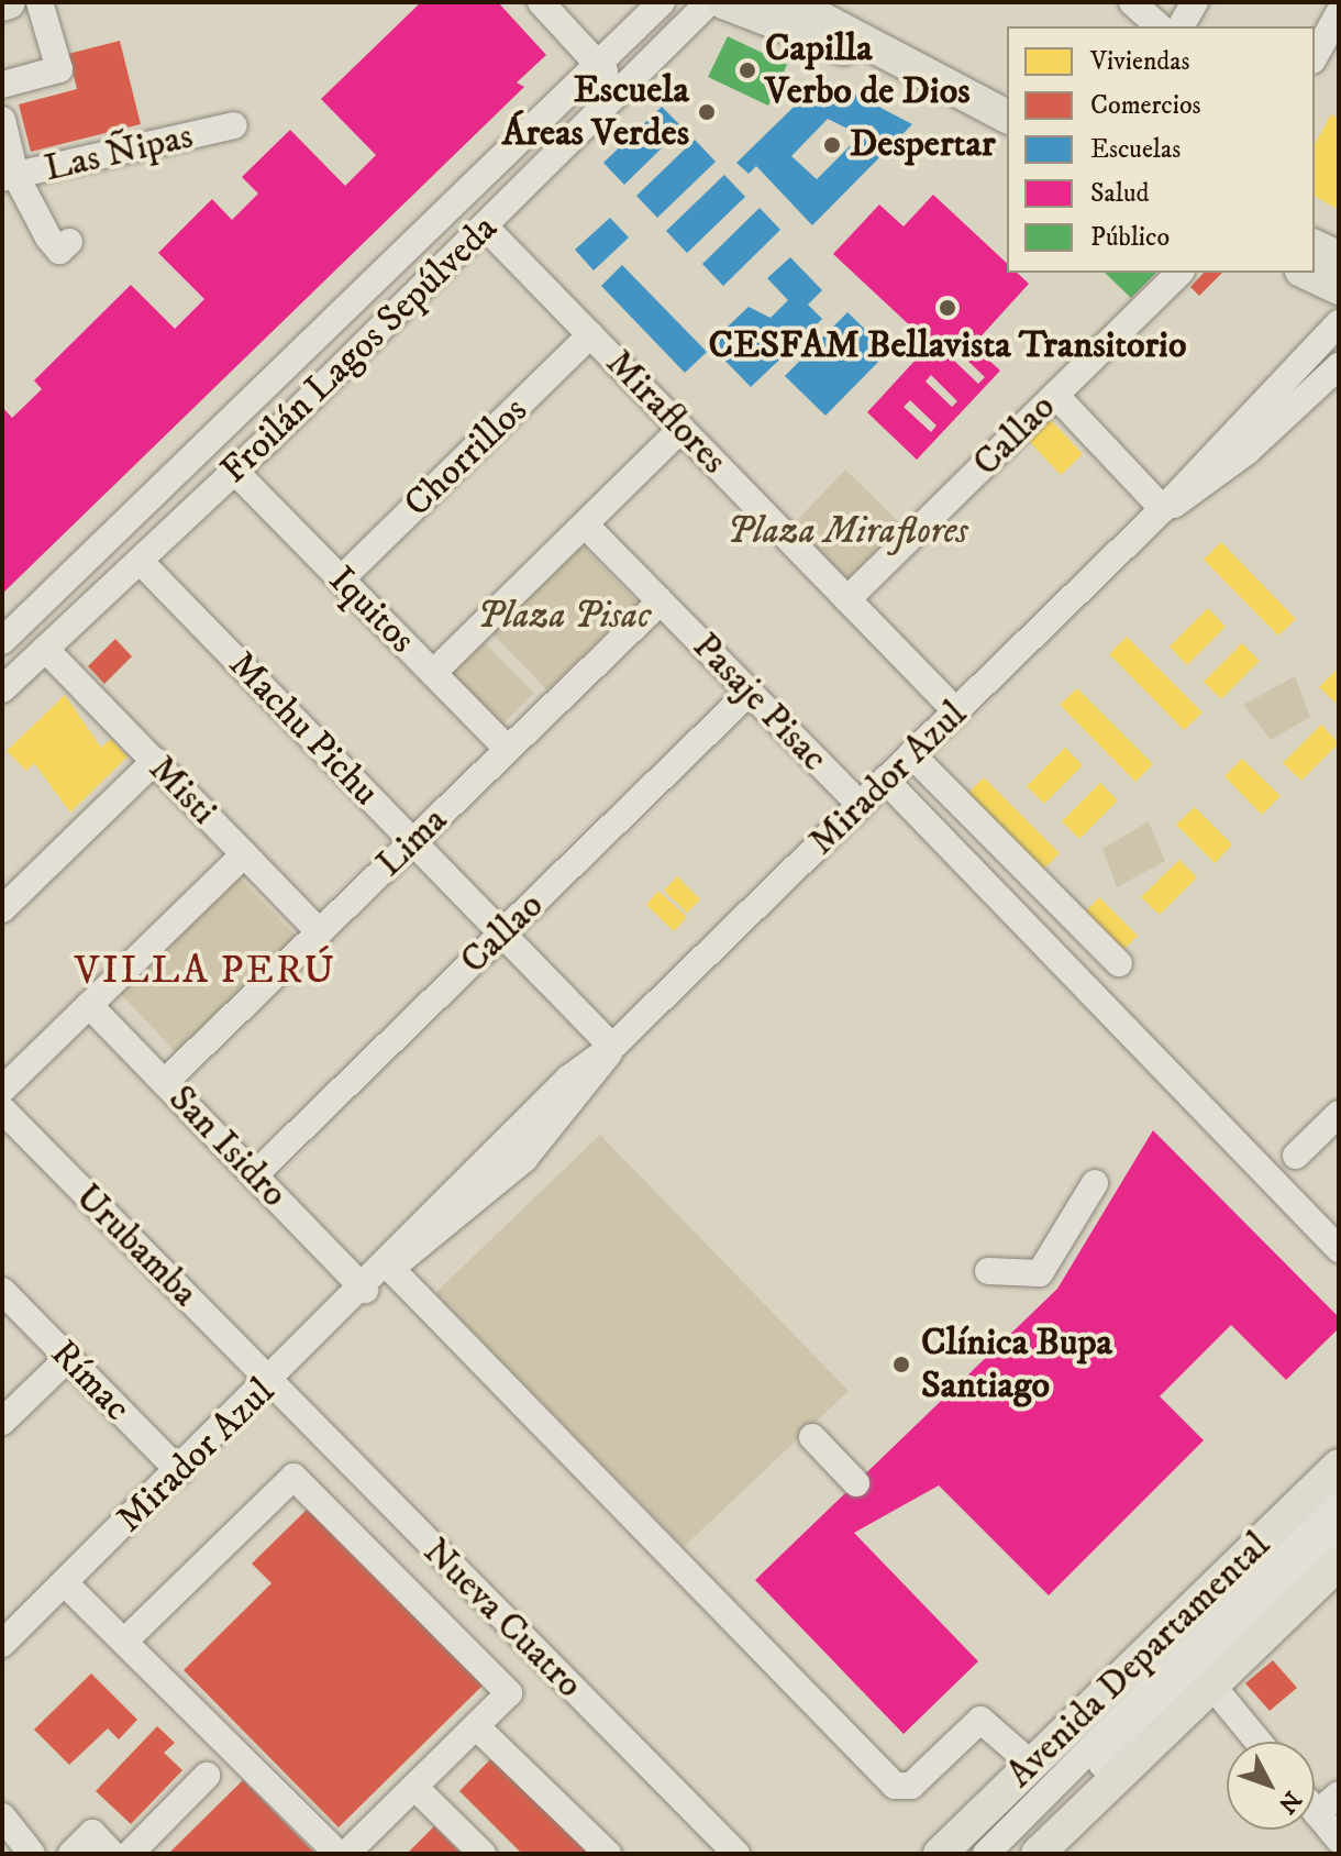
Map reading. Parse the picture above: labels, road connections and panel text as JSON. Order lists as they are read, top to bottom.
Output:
{
  "streets": {
    "main road": ["Avenida Departamental"],
    "street": [
      "Las Ñipas",
      "Froilán Lagos Sepúlveda",
      "Miraflores",
      "Callao",
      "Chorrillos",
      "Iquitos",
      "Pasaje Pisac",
      "Machu Pichu",
      "Mirador Azul",
      "Misti",
      "Lima",
      "San Isidro",
      "Urubamba",
      "Rímac",
      "Nueva Cuatro"
    ]
  },
  "crossings": [
    ["Froilán Lagos Sepúlveda", "Miraflores"],
    ["Froilán Lagos Sepúlveda", "Iquitos"],
    ["Froilán Lagos Sepúlveda", "Machu Pichu"],
    ["Froilán Lagos Sepúlveda", "Misti"],
    ["Miraflores", "Callao"],
    ["Miraflores", "Chorrillos"],
    ["Miraflores", "Mirador Azul"],
    ["Callao", "Pasaje Pisac"],
    ["Callao", "Machu Pichu"],
    ["Callao", "San Isidro"],
    ["Chorrillos", "Iquitos"],
    ["Iquitos", "Lima"],
    ["Pasaje Pisac", "Mirador Azul"],
    ["Pasaje Pisac", "Lima"],
    ["Machu Pichu", "Mirador Azul"],
    ["Machu Pichu", "Lima"],
    ["Mirador Azul", "San Isidro"],
    ["Mirador Azul", "Urubamba"],
    ["Mirador Azul", "Rímac"],
    ["Mirador Azul", "Nueva Cuatro"],
    ["Misti", "Lima"],
    ["Lima", "San Isidro"],
    ["Urubamba", "Nueva Cuatro"]
  ],
  "districts": ["VILLA PERÚ"],
  "parks": ["Plaza Miraflores", "Plaza Pisac"],
  "places": [
    "Capilla Verbo de Dios",
    "Escuela Áreas Verdes",
    "Despertar",
    "CESFAM Bellavista Transitorio",
    "Clínica Bupa Santiago"
  ],
  "legend": [
    "Viviendas",
    "Comercios",
    "Escuelas",
    "Salud",
    "Público"
  ],
  "north": "bottom right"
}
